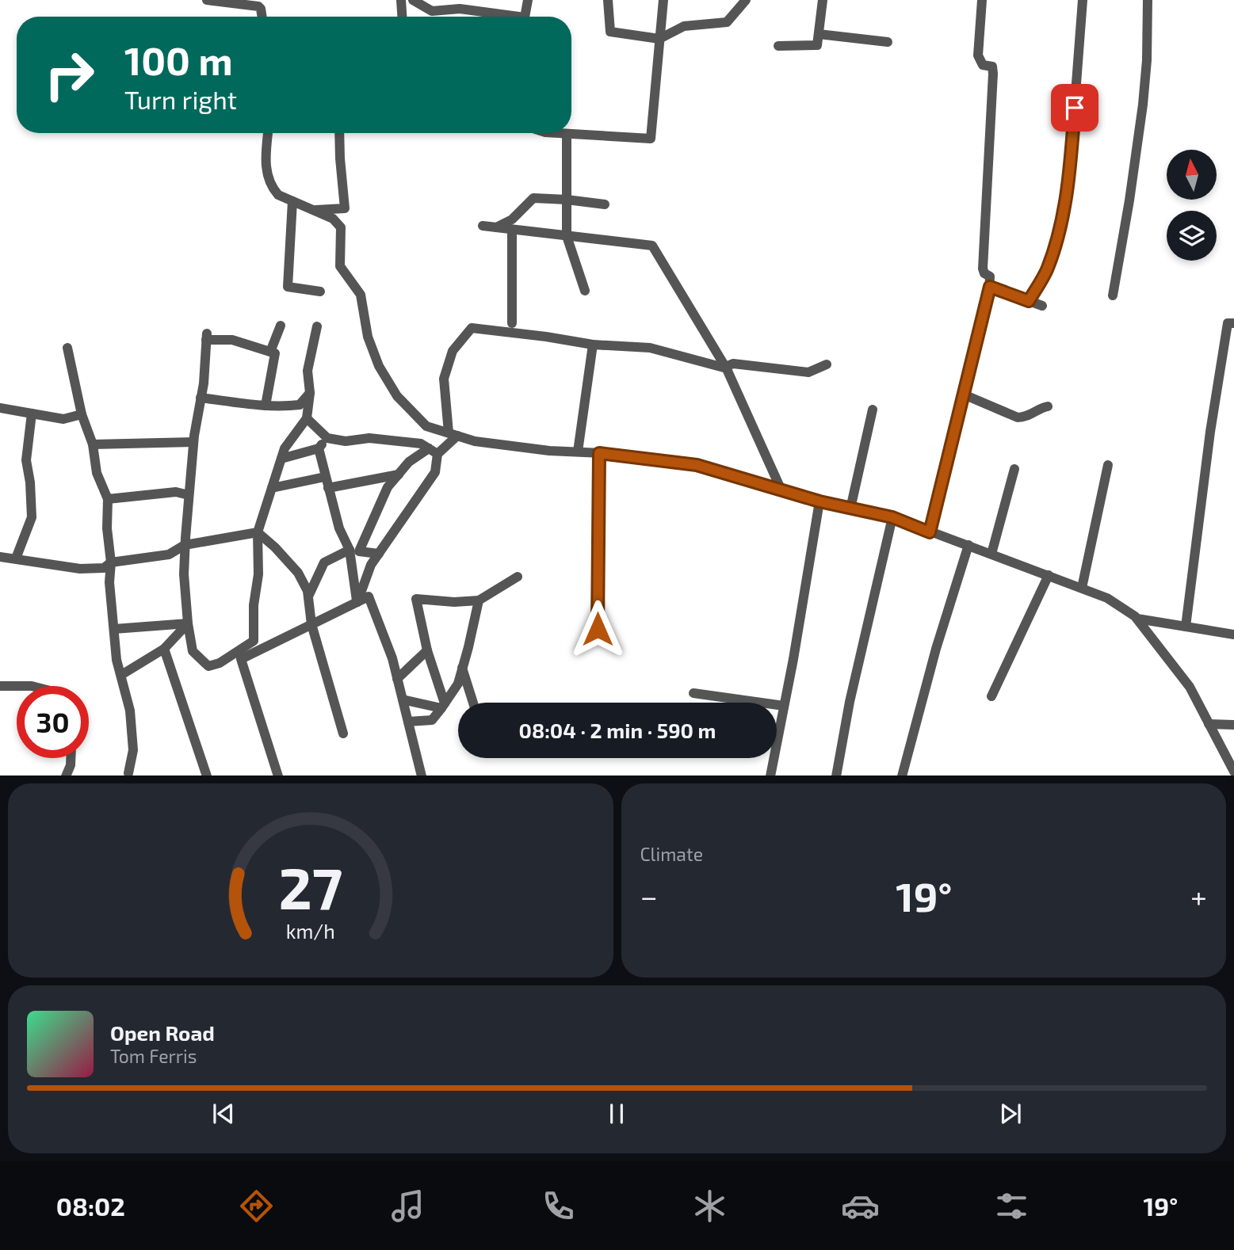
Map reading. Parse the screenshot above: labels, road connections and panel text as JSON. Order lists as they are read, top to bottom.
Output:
{
  "north": "top",
  "page": {
    "turn": ["100 m", "Turn right"],
    "limit": "30",
    "trip": "08:04 · 2 min · 590 m",
    "tile": "Climate",
    "heat": ["−", "19°", "+"],
    "song": ["Open Road", "Tom Ferris"],
    "tabs": ["08:02", "19°"],
    "gauge": ["27", "km/h"]
  }
}
